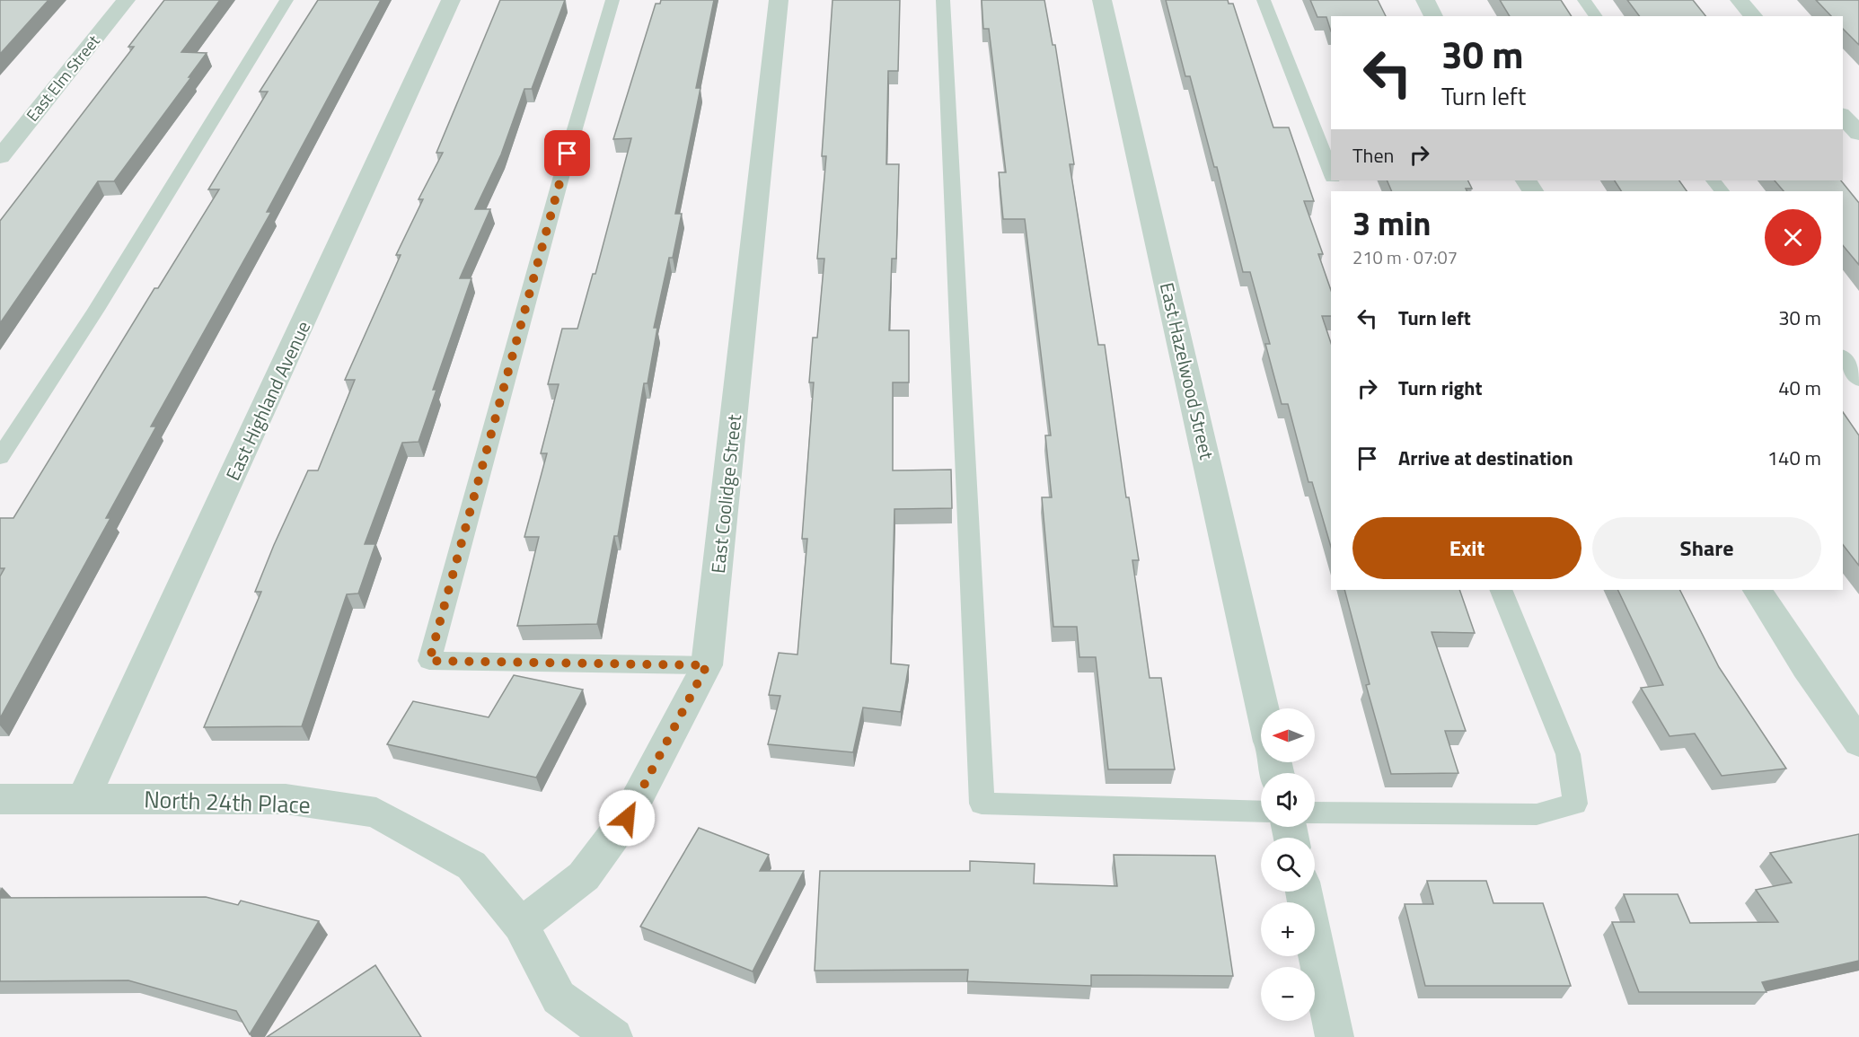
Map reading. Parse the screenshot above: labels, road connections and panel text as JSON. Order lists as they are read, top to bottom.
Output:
{
  "streets": {
    "street": [
      "East Elm Street",
      "East Hazelwood Street",
      "East Highland Avenue",
      "East Coolidge Street",
      "North 24th Place"
    ]
  },
  "crossings": [
    ["East Highland Avenue", "North 24th Place"],
    ["East Coolidge Street", "North 24th Place"]
  ],
  "north": "left",
  "page": {
    "turn": ["30 m", "Turn left"],
    "then": "Then",
    "heading": ["3 min", "210 m · 07:07"],
    "list": [
      {
        "name": "Turn left",
        "value": "30 m"
      },
      {
        "name": "Turn right",
        "value": "40 m"
      },
      {
        "name": "Arrive at destination",
        "value": "140 m"
      }
    ],
    "buttons": ["Exit", "Share"],
    "map_buttons": ["+", "−"]
  }
}
